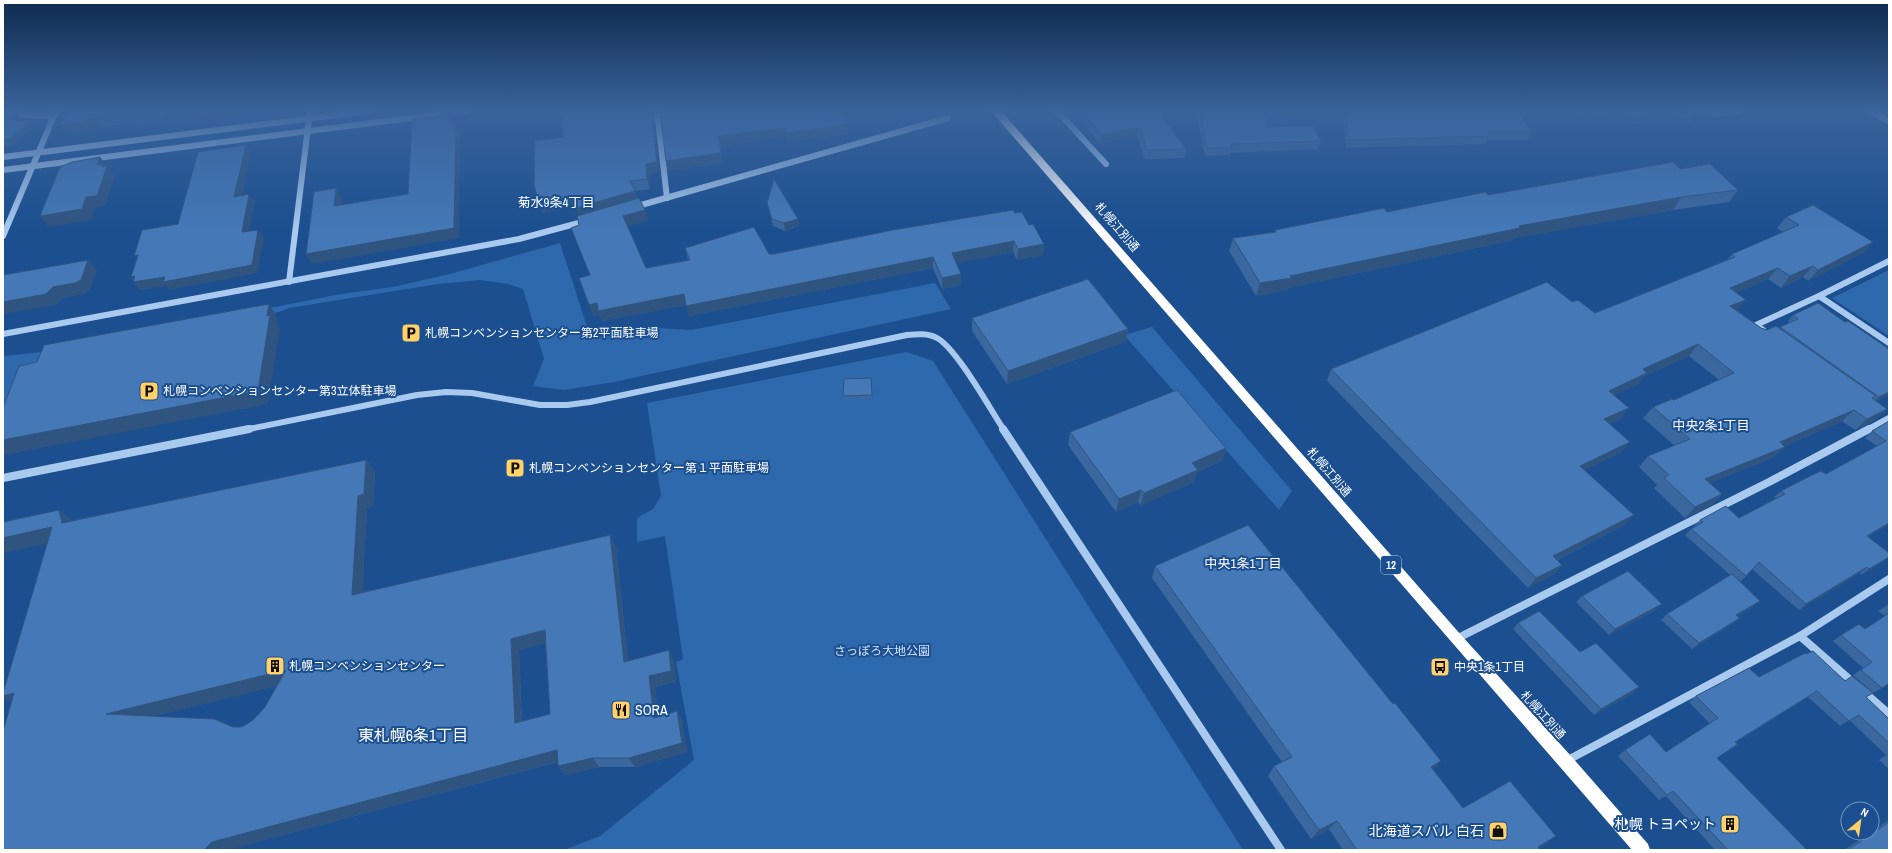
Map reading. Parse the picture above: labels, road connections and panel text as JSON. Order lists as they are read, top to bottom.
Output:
{
  "streets": {
    "highway": ["札幌江別通", "12"]
  },
  "districts": [
    "菊水9条4丁目",
    "中央2条1丁目",
    "中央1条1丁目",
    "東札幌6条1丁目"
  ],
  "parks": ["さっぽろ大地公園"],
  "places": {
    "parking": ["札幌コンベンションセンター第2平面駐車場", "札幌コンベンションセンター第3立体駐車場", "札幌コンベンションセンター第１平面駐車場"],
    "building": ["札幌コンベンションセンター", "札幌 トヨペット"],
    "bus stop": ["中央1条1丁目"],
    "restaurant": ["SORA"],
    "shop": ["北海道スバル 白石"]
  },
  "north": "top right"
}
